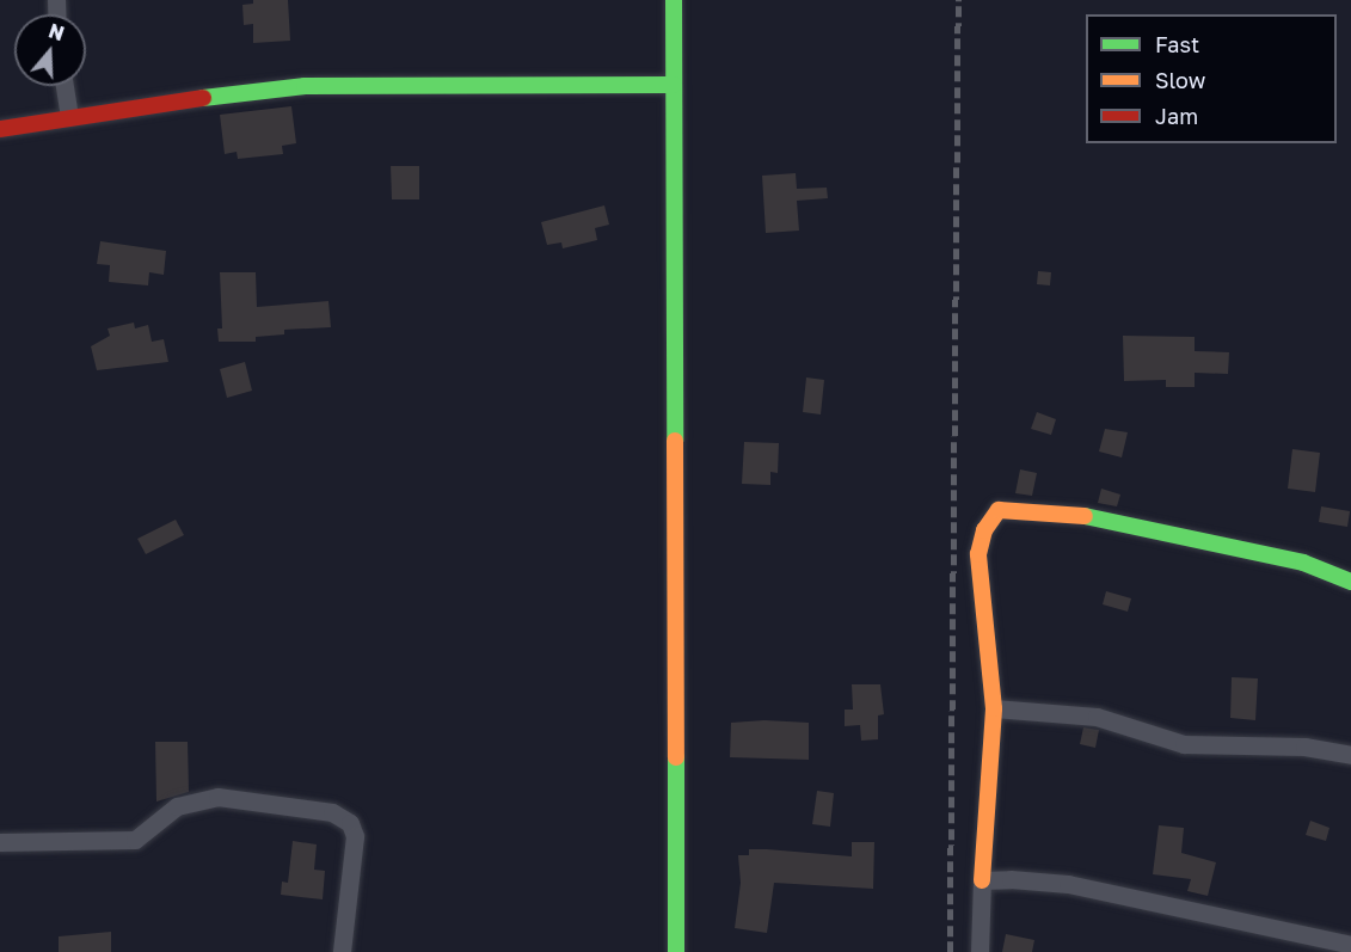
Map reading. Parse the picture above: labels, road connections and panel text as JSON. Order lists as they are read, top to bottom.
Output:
{
  "legend": ["Fast", "Slow", "Jam"],
  "north": "top"
}
